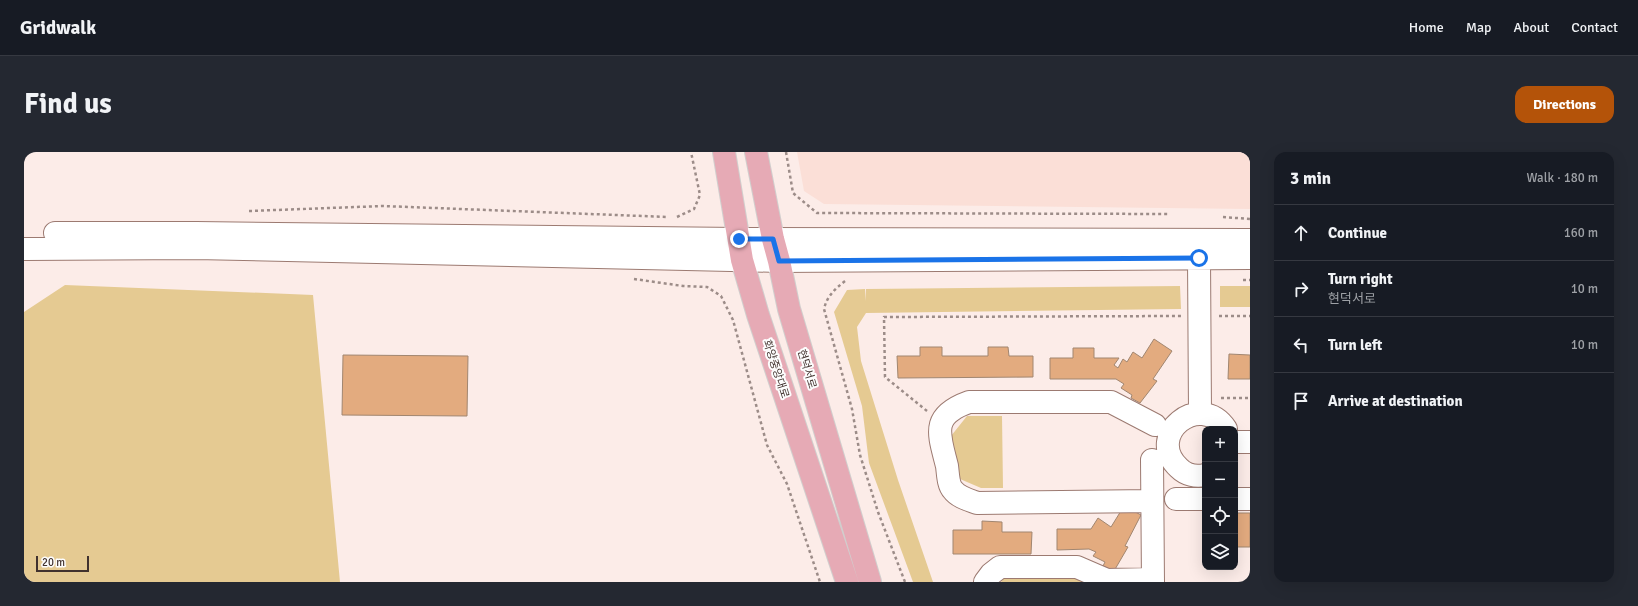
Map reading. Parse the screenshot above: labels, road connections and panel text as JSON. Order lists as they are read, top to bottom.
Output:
{
  "streets": {
    "main road": ["화양중앙대로", "현덕서로"]
  },
  "scale_bar": "20 m",
  "page": {
    "header": "Gridwalk",
    "nav": [
      "Home",
      "Map",
      "About",
      "Contact"
    ],
    "buttons": "Directions",
    "title": "Find us",
    "heading": ["3 min", "Walk · 180 m"],
    "list": [
      ["Continue", "160 m"],
      ["Turn right", "현덕서로", "10 m"],
      ["Turn left", "10 m"],
      "Arrive at destination"
    ],
    "map_buttons": ["+", "−"],
    "scale": "20 m"
  }
}
